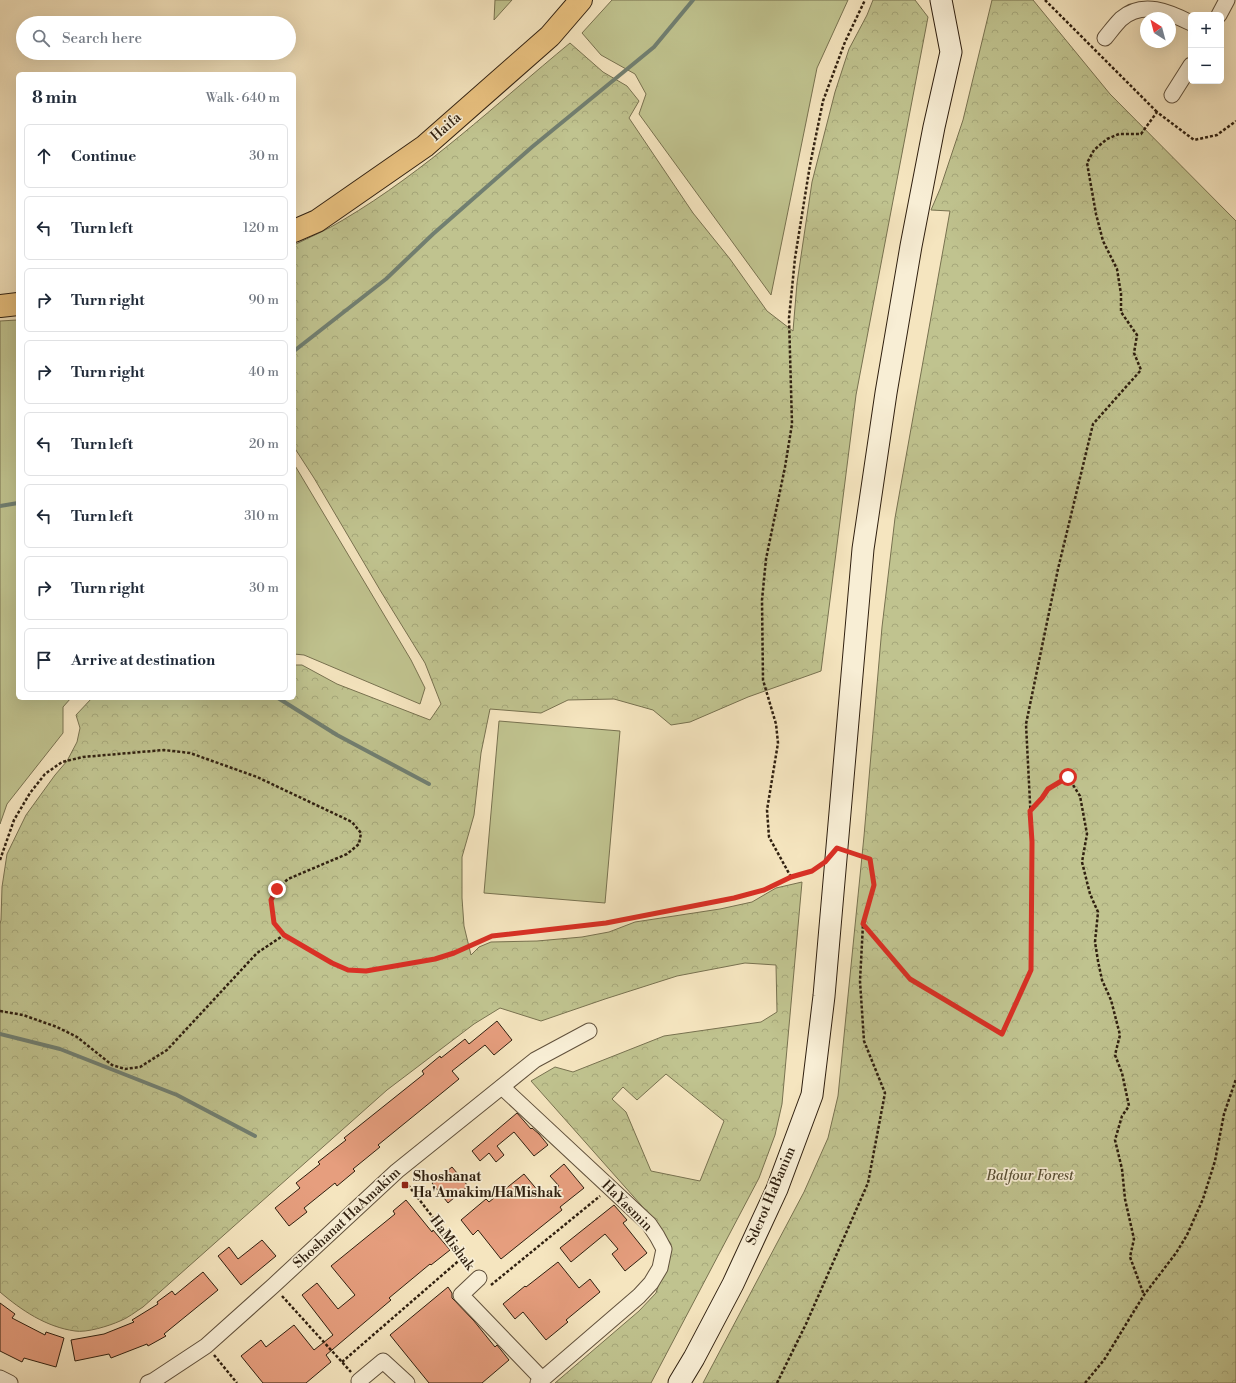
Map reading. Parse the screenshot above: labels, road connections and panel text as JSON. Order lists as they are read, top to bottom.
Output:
{
  "streets": {
    "highway": ["Haifa"],
    "main road": ["Sderot HaBanim"],
    "street": ["HaYasmin", "Shoshanat HaAmakim", "HaMishak"]
  },
  "crossings": [
    ["HaYasmin", "Shoshanat HaAmakim"],
    ["HaYasmin", "HaMishak"],
    ["Shoshanat HaAmakim", "HaMishak"]
  ],
  "parks": ["Balfour Forest"],
  "places": {
    "transit": ["Shoshanat Ha'Amakim/HaMishak"]
  },
  "north": "top left",
  "page": {
    "map_buttons": ["+", "−"],
    "search": "Search here",
    "heading": ["8 min", "Walk · 640 m"],
    "list": [
      ["Continue", "30 m"],
      ["Turn left", "120 m"],
      ["Turn right", "90 m"],
      ["Turn right", "40 m"],
      ["Turn left", "20 m"],
      ["Turn left", "310 m"],
      ["Turn right", "30 m"],
      "Arrive at destination"
    ]
  }
}
